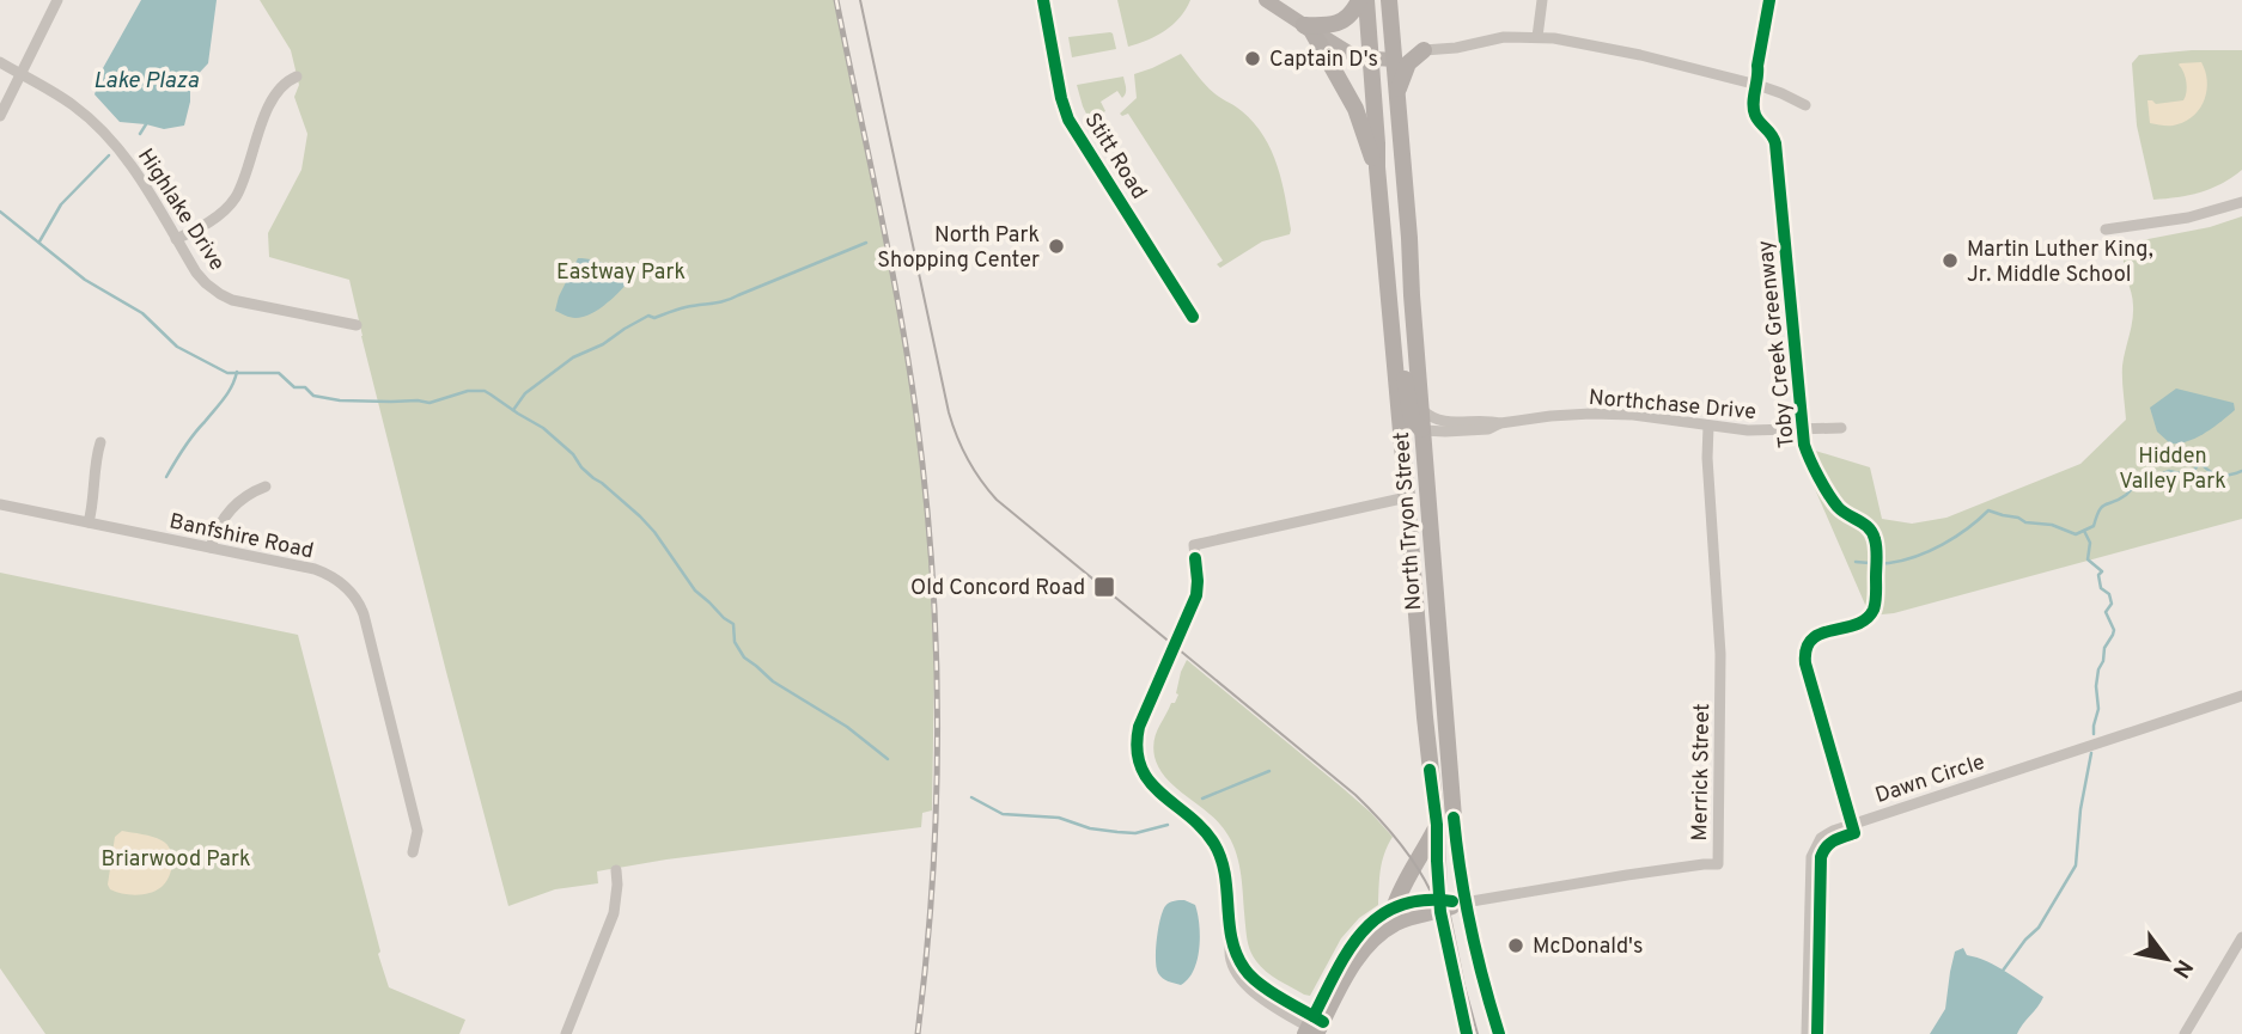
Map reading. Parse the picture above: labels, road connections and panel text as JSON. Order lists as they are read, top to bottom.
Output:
{
  "streets": {
    "main road": ["North Tryon Street"],
    "street": [
      "Stitt Road",
      "Highlake Drive",
      "Northchase Drive",
      "Banfshire Road",
      "Merrick Street",
      "Dawn Circle"
    ],
    "cycle path": ["Toby Creek Greenway"]
  },
  "crossings": [
    ["Northchase Drive", "North Tryon Street"],
    ["Northchase Drive", "Merrick Street"],
    ["North Tryon Street", "Merrick Street"]
  ],
  "water": ["Lake Plaza"],
  "parks": ["Eastway Park", "Hidden Valley Park", "Briarwood Park"],
  "places": {
    "other": [
      "Captain D's",
      "North Park Shopping Center",
      "Martin Luther King, Jr. Middle School",
      "McDonald's"
    ],
    "transit": ["Old Concord Road"]
  },
  "north": "bottom right"
}
